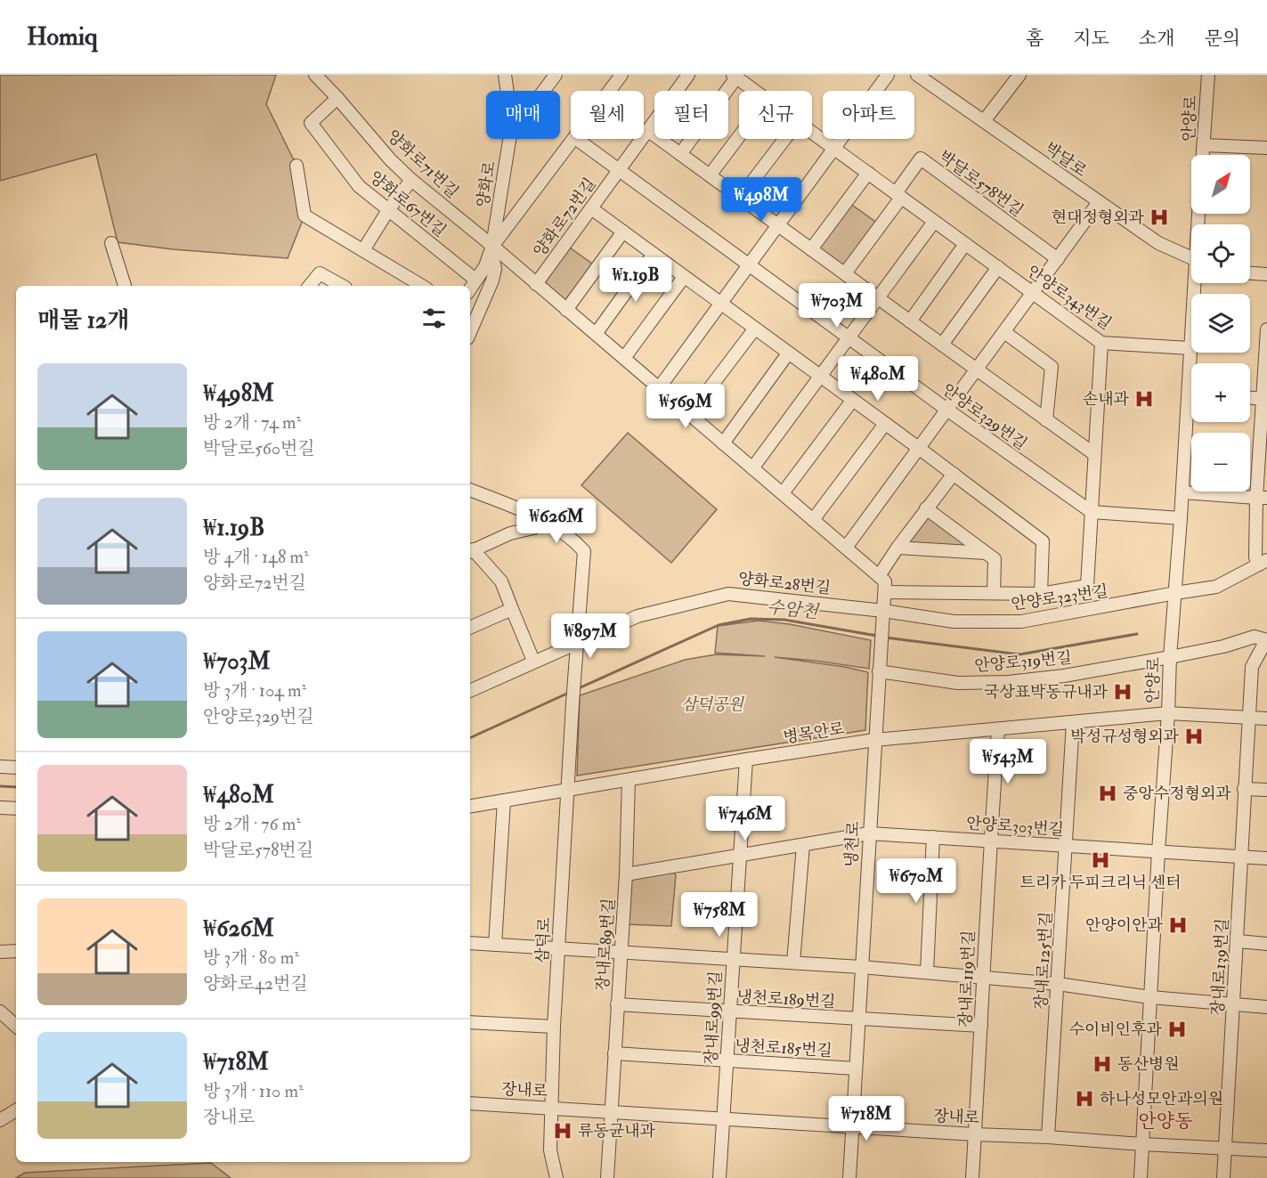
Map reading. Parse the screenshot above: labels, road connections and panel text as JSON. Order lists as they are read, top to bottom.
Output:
{
  "streets": {
    "street": [
      "안양로",
      "박달로",
      "양화로71번길",
      "박달로578번길",
      "양화로",
      "양화로67번길",
      "양화로72번길",
      "안양로343번길",
      "안양로329번길",
      "양화로28번길",
      "안양로323번길",
      "안양로319번길",
      "병목안로",
      "안양로303번길",
      "냉천로",
      "삼덕로",
      "장내로89번길",
      "장내로125번길",
      "장내로139번길",
      "장내로119번길",
      "냉천로189번길",
      "장내로99번길",
      "냉천로185번길",
      "장내로"
    ]
  },
  "crossings": [
    ["안양로", "안양로343번길"],
    ["안양로", "안양로323번길"],
    ["안양로", "안양로319번길"],
    ["안양로", "병목안로"],
    ["안양로", "안양로303번길"],
    ["안양로", "장내로"],
    ["양화로71번길", "양화로"],
    ["양화로71번길", "양화로67번길"],
    ["양화로71번길", "양화로72번길"],
    ["박달로578번길", "안양로343번길"],
    ["양화로", "양화로67번길"],
    ["양화로", "양화로72번길"],
    ["양화로72번길", "안양로329번길"],
    ["양화로72번길", "양화로28번길"],
    ["양화로72번길", "안양로323번길"],
    ["양화로72번길", "안양로319번길"],
    ["양화로72번길", "냉천로"],
    ["양화로28번길", "안양로323번길"],
    ["양화로28번길", "삼덕로"],
    ["안양로319번길", "냉천로"],
    ["안양로319번길", "장내로139번길"],
    ["병목안로", "냉천로"],
    ["병목안로", "삼덕로"],
    ["병목안로", "장내로89번길"],
    ["병목안로", "장내로125번길"],
    ["병목안로", "장내로139번길"],
    ["병목안로", "장내로119번길"],
    ["병목안로", "장내로99번길"],
    ["안양로303번길", "냉천로"],
    ["안양로303번길", "장내로89번길"],
    ["안양로303번길", "장내로125번길"],
    ["안양로303번길", "장내로139번길"],
    ["안양로303번길", "장내로119번길"],
    ["안양로303번길", "장내로99번길"],
    ["냉천로", "냉천로189번길"],
    ["냉천로", "냉천로185번길"],
    ["냉천로", "장내로"],
    ["삼덕로", "장내로"],
    ["장내로89번길", "냉천로189번길"],
    ["장내로89번길", "냉천로185번길"],
    ["장내로89번길", "장내로"],
    ["장내로125번길", "장내로"],
    ["장내로139번길", "장내로"],
    ["장내로119번길", "장내로"],
    ["냉천로189번길", "장내로99번길"],
    ["장내로99번길", "냉천로185번길"],
    ["장내로99번길", "장내로"]
  ],
  "districts": ["안양동"],
  "water": ["수암천"],
  "parks": ["삼덕공원"],
  "places": {
    "hospital": [
      "현대정형외과",
      "손내과",
      "국상표박동규내과",
      "박성규성형외과",
      "중앙수정형외과",
      "트리카 두피크리닉 센터",
      "안양이안과",
      "수이비인후과",
      "동산병원",
      "하나성모안과의원",
      "류동균내과"
    ]
  },
  "north": "top right",
  "page": {
    "header": "Homiq",
    "nav": [
      "홈",
      "지도",
      "소개",
      "문의"
    ],
    "chip": [
      "매매",
      "월세",
      "필터",
      "신규",
      "아파트"
    ],
    "map_buttons": ["+", "−"],
    "price": [
      "₩498M",
      "₩1.19B",
      "₩703M",
      "₩480M",
      "₩569M",
      "₩626M",
      "₩897M",
      "₩543M",
      "₩746M",
      "₩670M",
      "₩758M",
      "₩718M"
    ],
    "heading": "매물 12개",
    "list": [
      {
        "name": "₩498M",
        "note": "방 2개 · 74 m² · 박달로560번길"
      },
      {
        "name": "₩1.19B",
        "note": "방 4개 · 148 m² · 양화로72번길"
      },
      {
        "name": "₩703M",
        "note": "방 3개 · 104 m² · 안양로329번길"
      },
      {
        "name": "₩480M",
        "note": "방 2개 · 76 m² · 박달로578번길"
      },
      {
        "name": "₩626M",
        "note": "방 3개 · 80 m² · 양화로42번길"
      },
      {
        "name": "₩718M",
        "note": "방 3개 · 110 m² · 장내로"
      }
    ]
  }
}
